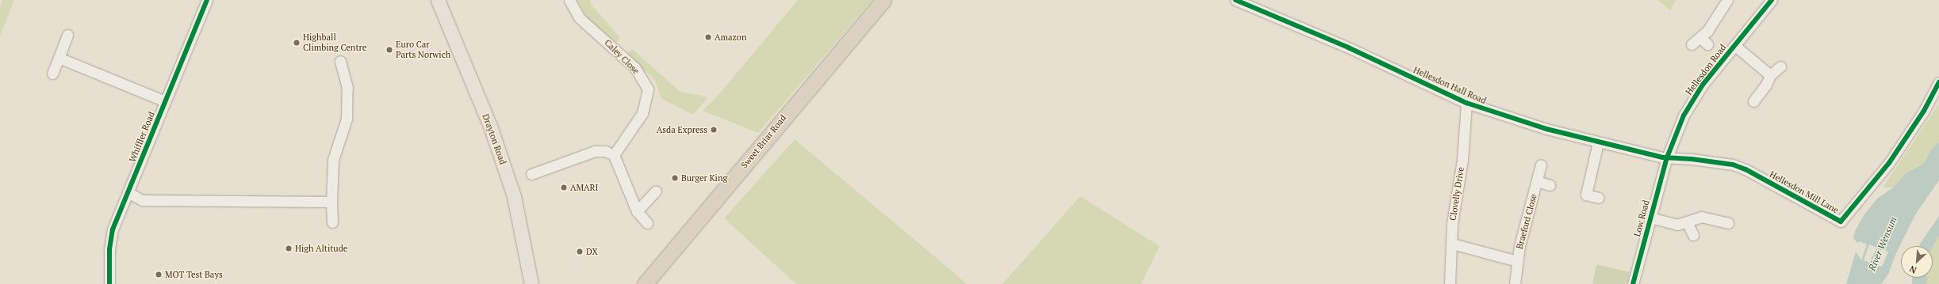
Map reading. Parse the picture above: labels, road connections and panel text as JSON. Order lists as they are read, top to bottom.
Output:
{
  "streets": {
    "highway": ["Sweet Briar Road"],
    "main road": ["Drayton Road"],
    "street": [
      "Caley Close",
      "Hellesdon Road",
      "Hellesdon Hall Road",
      "Whiffler Road",
      "Hellesdon Mill Lane",
      "Clovelly Drive",
      "Low Road",
      "Braeford Close"
    ]
  },
  "crossings": [
    ["Hellesdon Road", "Hellesdon Hall Road"],
    ["Hellesdon Road", "Hellesdon Mill Lane"],
    ["Hellesdon Road", "Low Road"],
    ["Hellesdon Hall Road", "Hellesdon Mill Lane"],
    ["Hellesdon Hall Road", "Clovelly Drive"],
    ["Hellesdon Hall Road", "Low Road"],
    ["Hellesdon Mill Lane", "Low Road"],
    ["Clovelly Drive", "Braeford Close"]
  ],
  "water": ["River Wensum"],
  "places": [
    "Amazon",
    "Highball Climbing Centre",
    "Euro Car Parts Norwich",
    "Asda Express",
    "Burger King",
    "AMARI",
    "High Altitude",
    "DX",
    "MOT Test Bays"
  ],
  "north": "bottom left"
}
